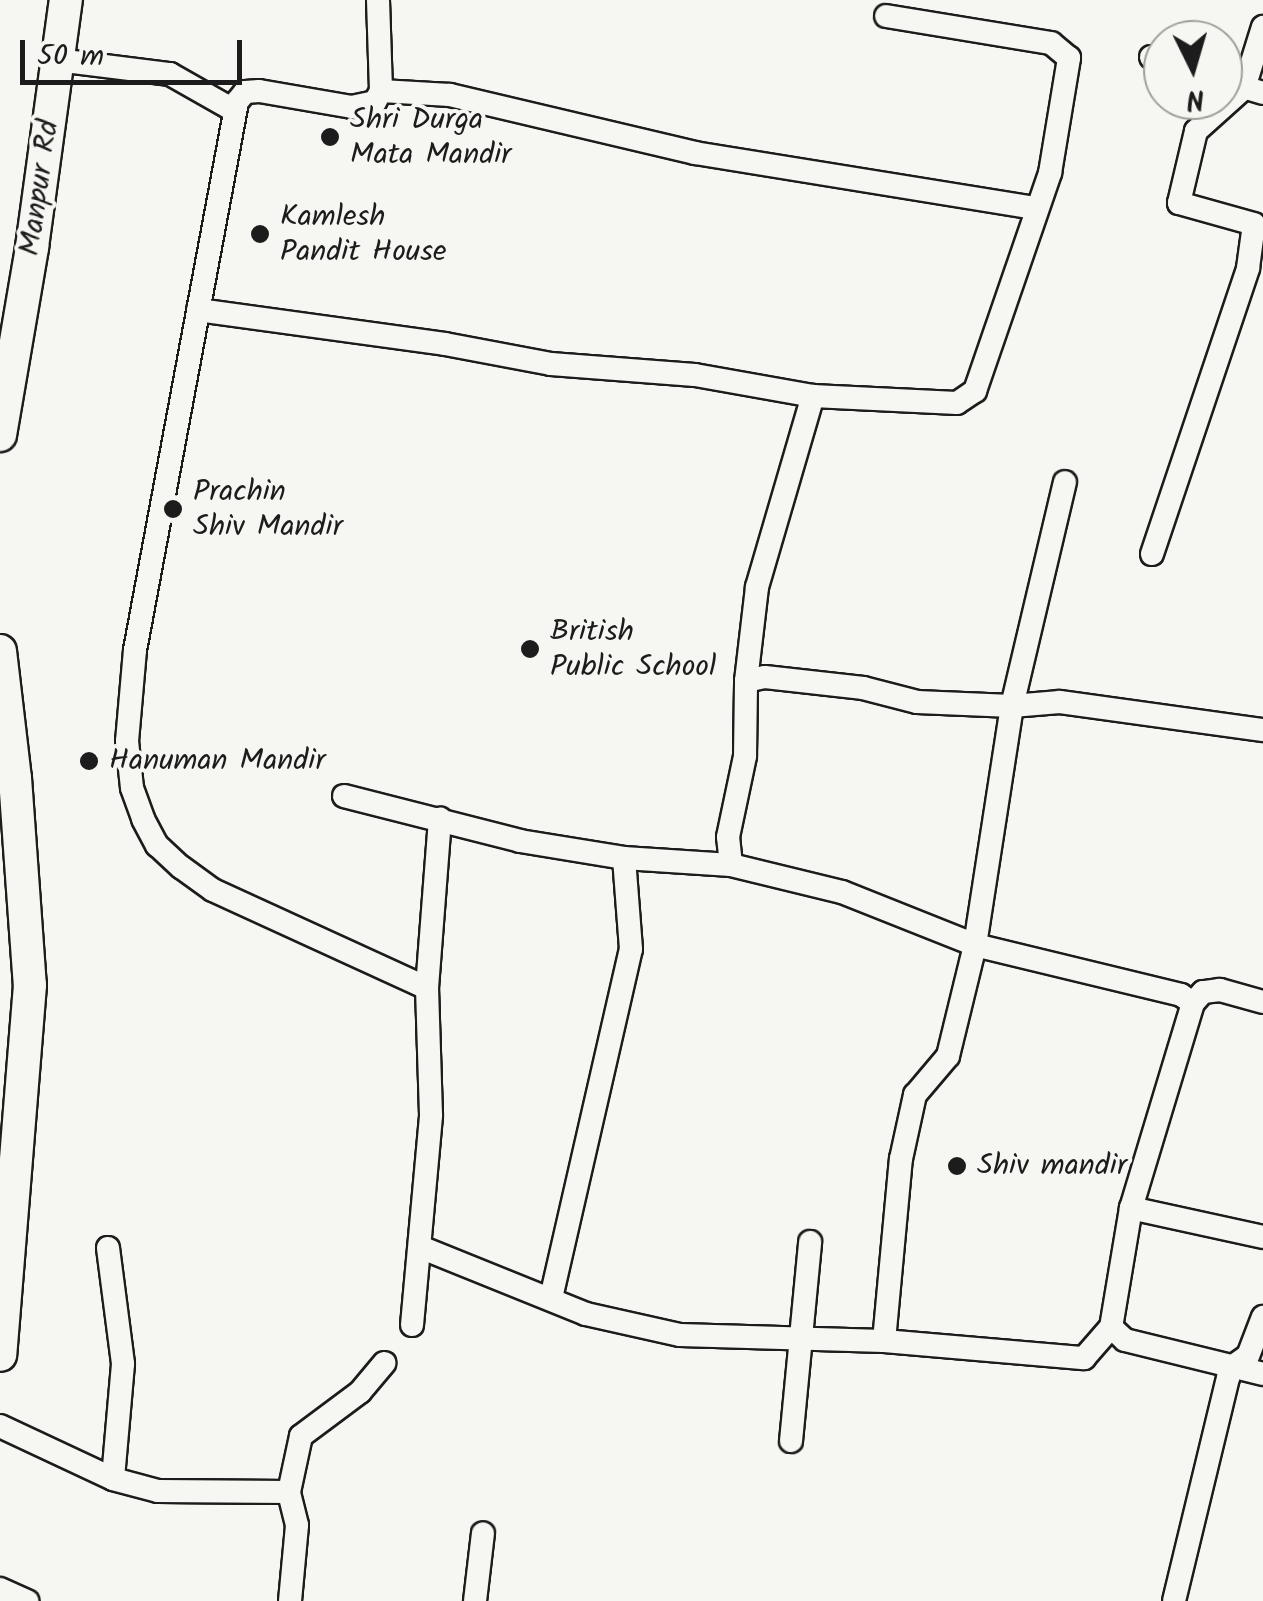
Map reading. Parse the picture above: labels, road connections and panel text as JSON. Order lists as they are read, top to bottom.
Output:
{
  "streets": {
    "main road": ["Manpur Rd"]
  },
  "places": [
    "Shri Durga Mata Mandir",
    "Kamlesh Pandit House",
    "Prachin Shiv Mandir",
    "British Public School",
    "Hanuman Mandir",
    "Shiv mandir"
  ],
  "scale_bar": "50 m",
  "north": "bottom"
}
